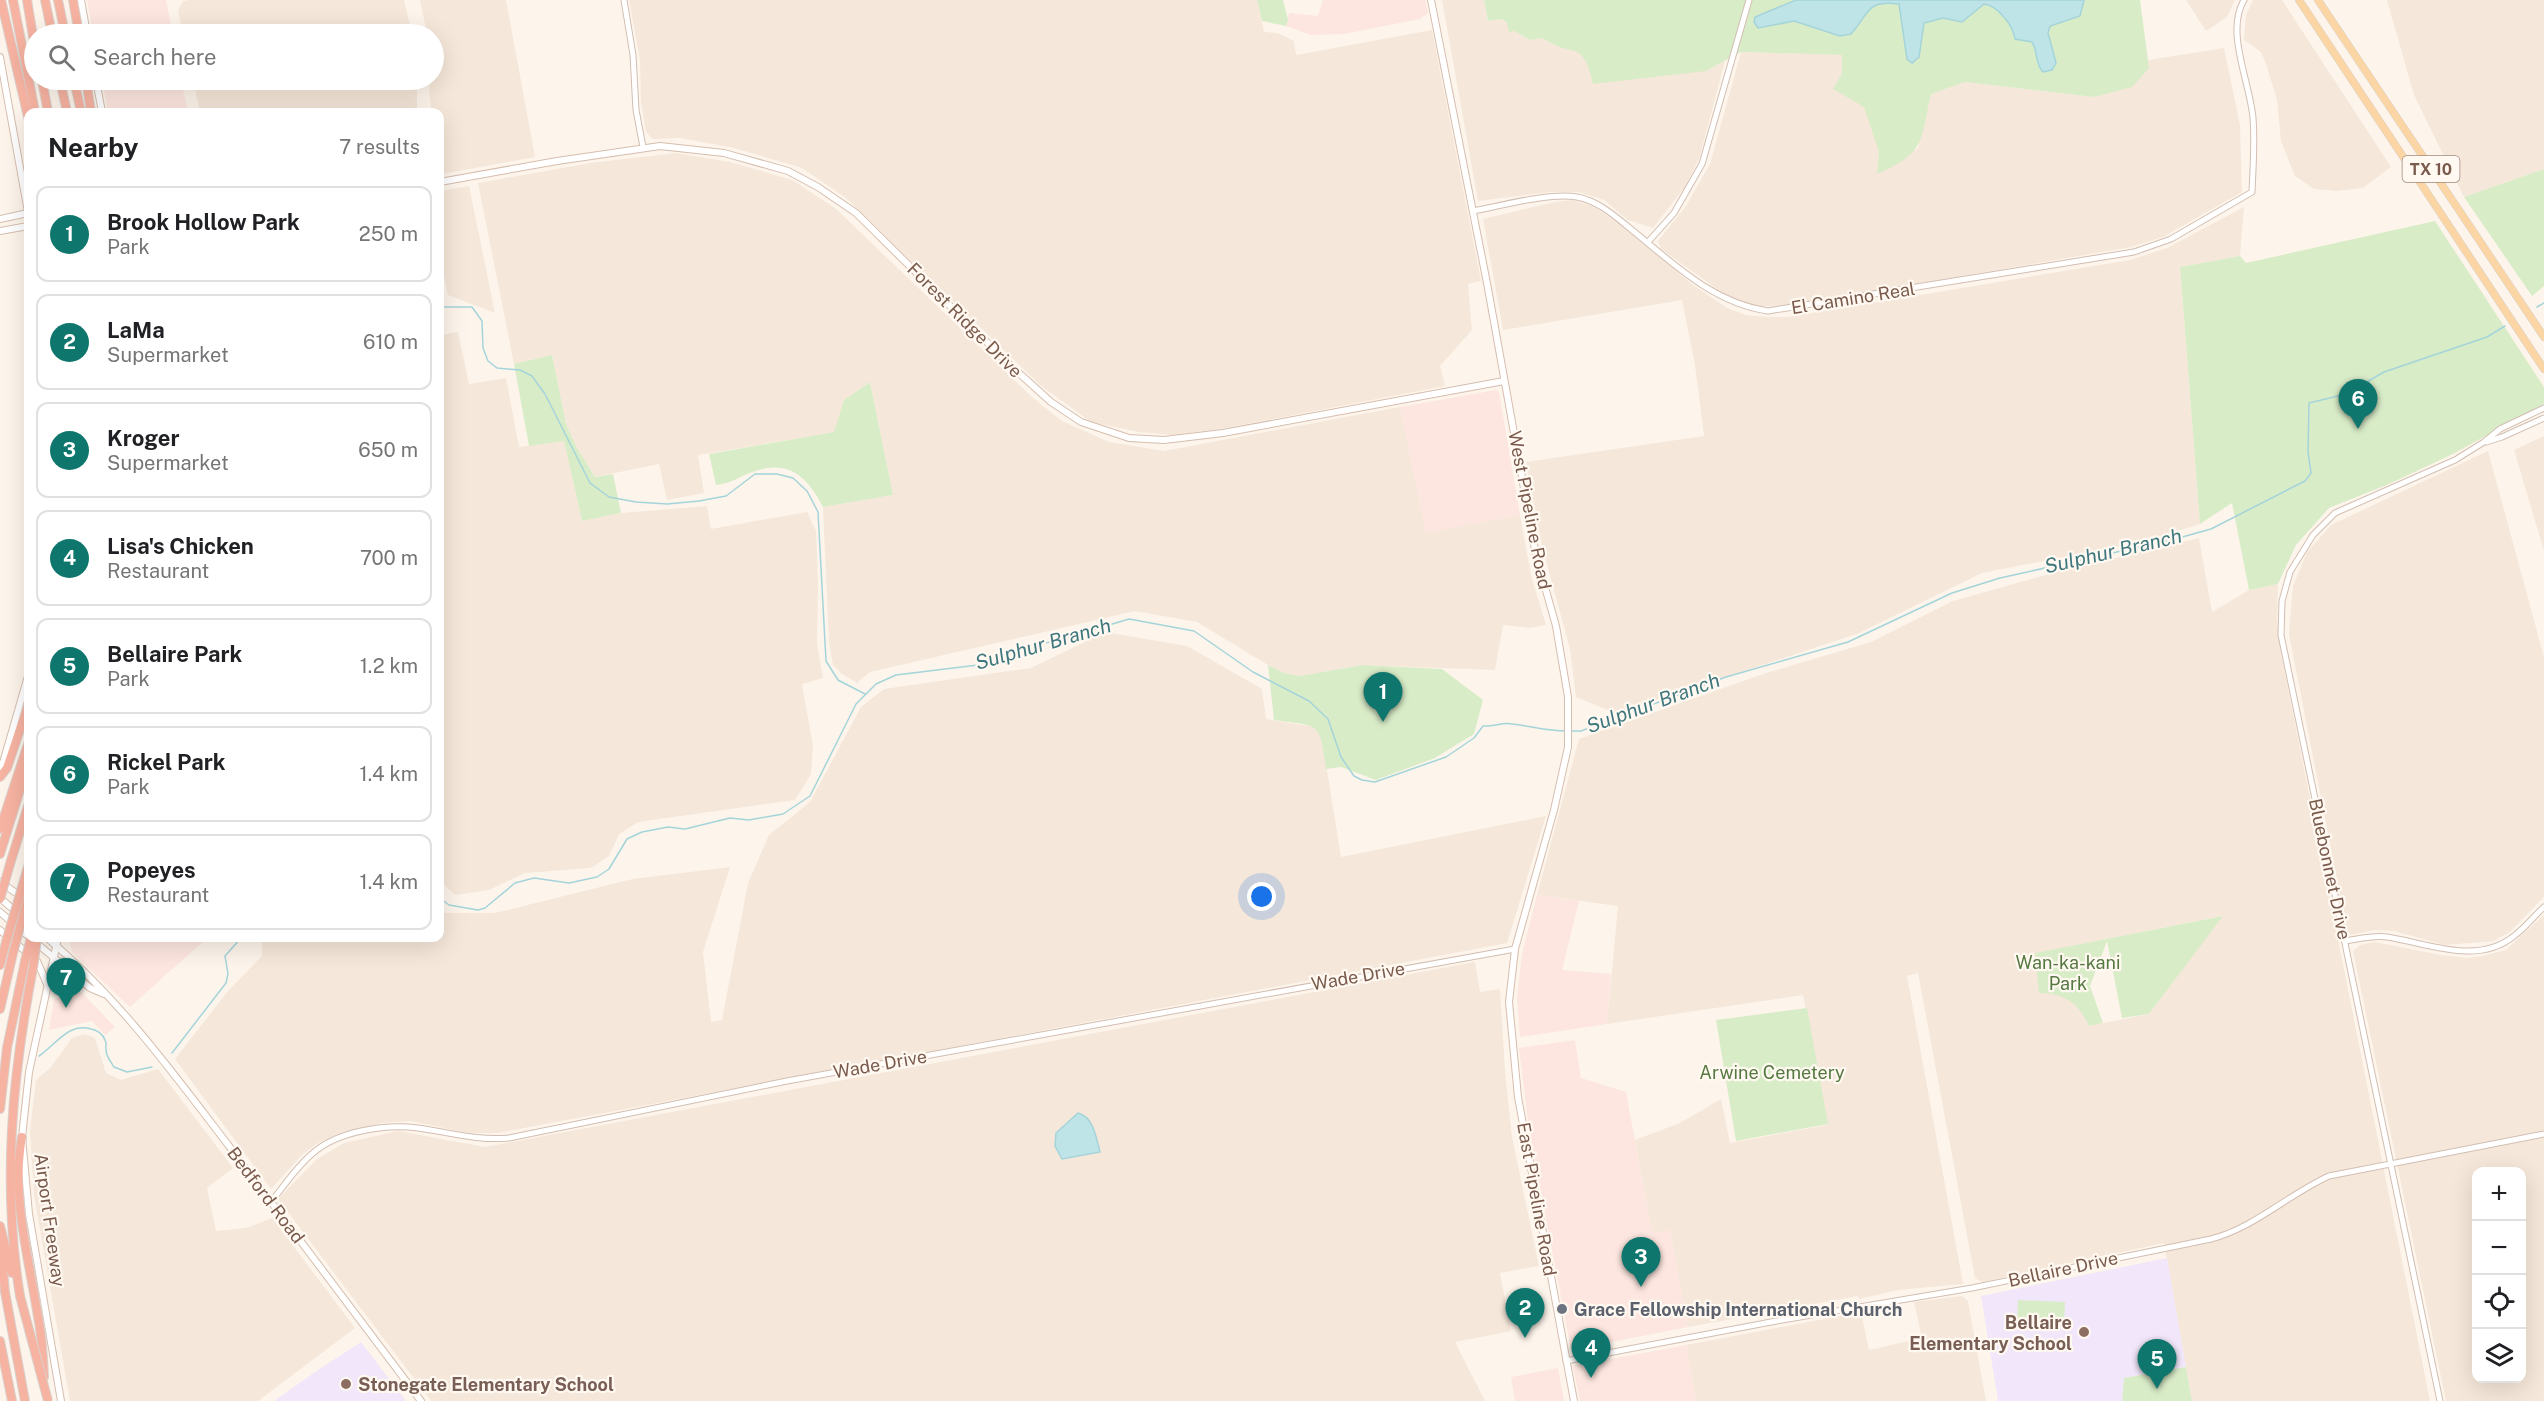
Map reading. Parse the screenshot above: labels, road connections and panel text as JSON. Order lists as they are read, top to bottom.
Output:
{
  "streets": {
    "main road": [
      "TX 10",
      "Forest Ridge Drive",
      "West Pipeline Road",
      "Bedford Road",
      "East Pipeline Road",
      "Airport Freeway"
    ],
    "street": [
      "El Camino Real",
      "Bluebonnet Drive",
      "Wade Drive",
      "Bellaire Drive"
    ]
  },
  "crossings": [
    ["El Camino Real", "West Pipeline Road"],
    ["Forest Ridge Drive", "West Pipeline Road"],
    ["West Pipeline Road", "Wade Drive"],
    ["West Pipeline Road", "East Pipeline Road"],
    ["Bluebonnet Drive", "Bellaire Drive"],
    ["Wade Drive", "Bedford Road"],
    ["Bedford Road", "Airport Freeway"],
    ["East Pipeline Road", "Bellaire Drive"]
  ],
  "water": ["Sulphur Branch"],
  "parks": ["Wan-ka-kani Park", "Arwine Cemetery"],
  "places": ["Grace Fellowship International Church", "Bellaire Elementary School", "Stonegate Elementary School"],
  "page": {
    "search": "Search here",
    "heading": ["Nearby", "7 results"],
    "list": [
      {
        "mark": "1",
        "name": "Brook Hollow Park",
        "note": "Park",
        "value": "250 m"
      },
      {
        "mark": "2",
        "name": "LaMa",
        "note": "Supermarket",
        "value": "610 m"
      },
      {
        "mark": "3",
        "name": "Kroger",
        "note": "Supermarket",
        "value": "650 m"
      },
      {
        "mark": "4",
        "name": "Lisa's Chicken",
        "note": "Restaurant",
        "value": "700 m"
      },
      {
        "mark": "5",
        "name": "Bellaire Park",
        "note": "Park",
        "value": "1.2 km"
      },
      {
        "mark": "6",
        "name": "Rickel Park",
        "note": "Park",
        "value": "1.4 km"
      },
      {
        "mark": "7",
        "name": "Popeyes",
        "note": "Restaurant",
        "value": "1.4 km"
      }
    ],
    "pins": [
      "6",
      "1",
      "7",
      "3",
      "2",
      "4",
      "5"
    ],
    "map_buttons": ["+", "−"]
  }
}
